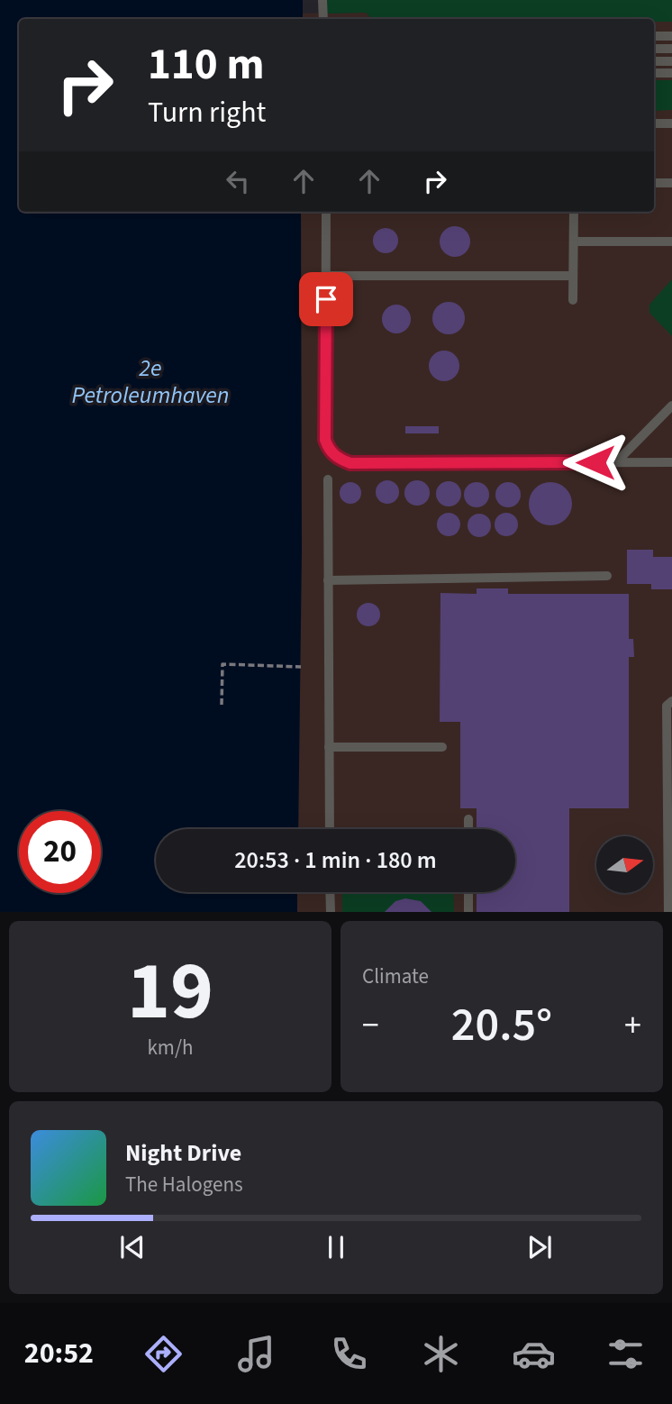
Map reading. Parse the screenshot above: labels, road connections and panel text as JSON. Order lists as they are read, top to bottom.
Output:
{
  "water": ["2e Petroleumhaven"],
  "north": "right",
  "page": {
    "turn": ["110 m", "Turn right"],
    "limit": "20",
    "trip": "20:53 · 1 min · 180 m",
    "tile": [
      ["19", "km/h"],
      "Climate"
    ],
    "heat": ["−", "20.5°", "+"],
    "song": ["Night Drive", "The Halogens"],
    "tabs": "20:52"
  }
}
